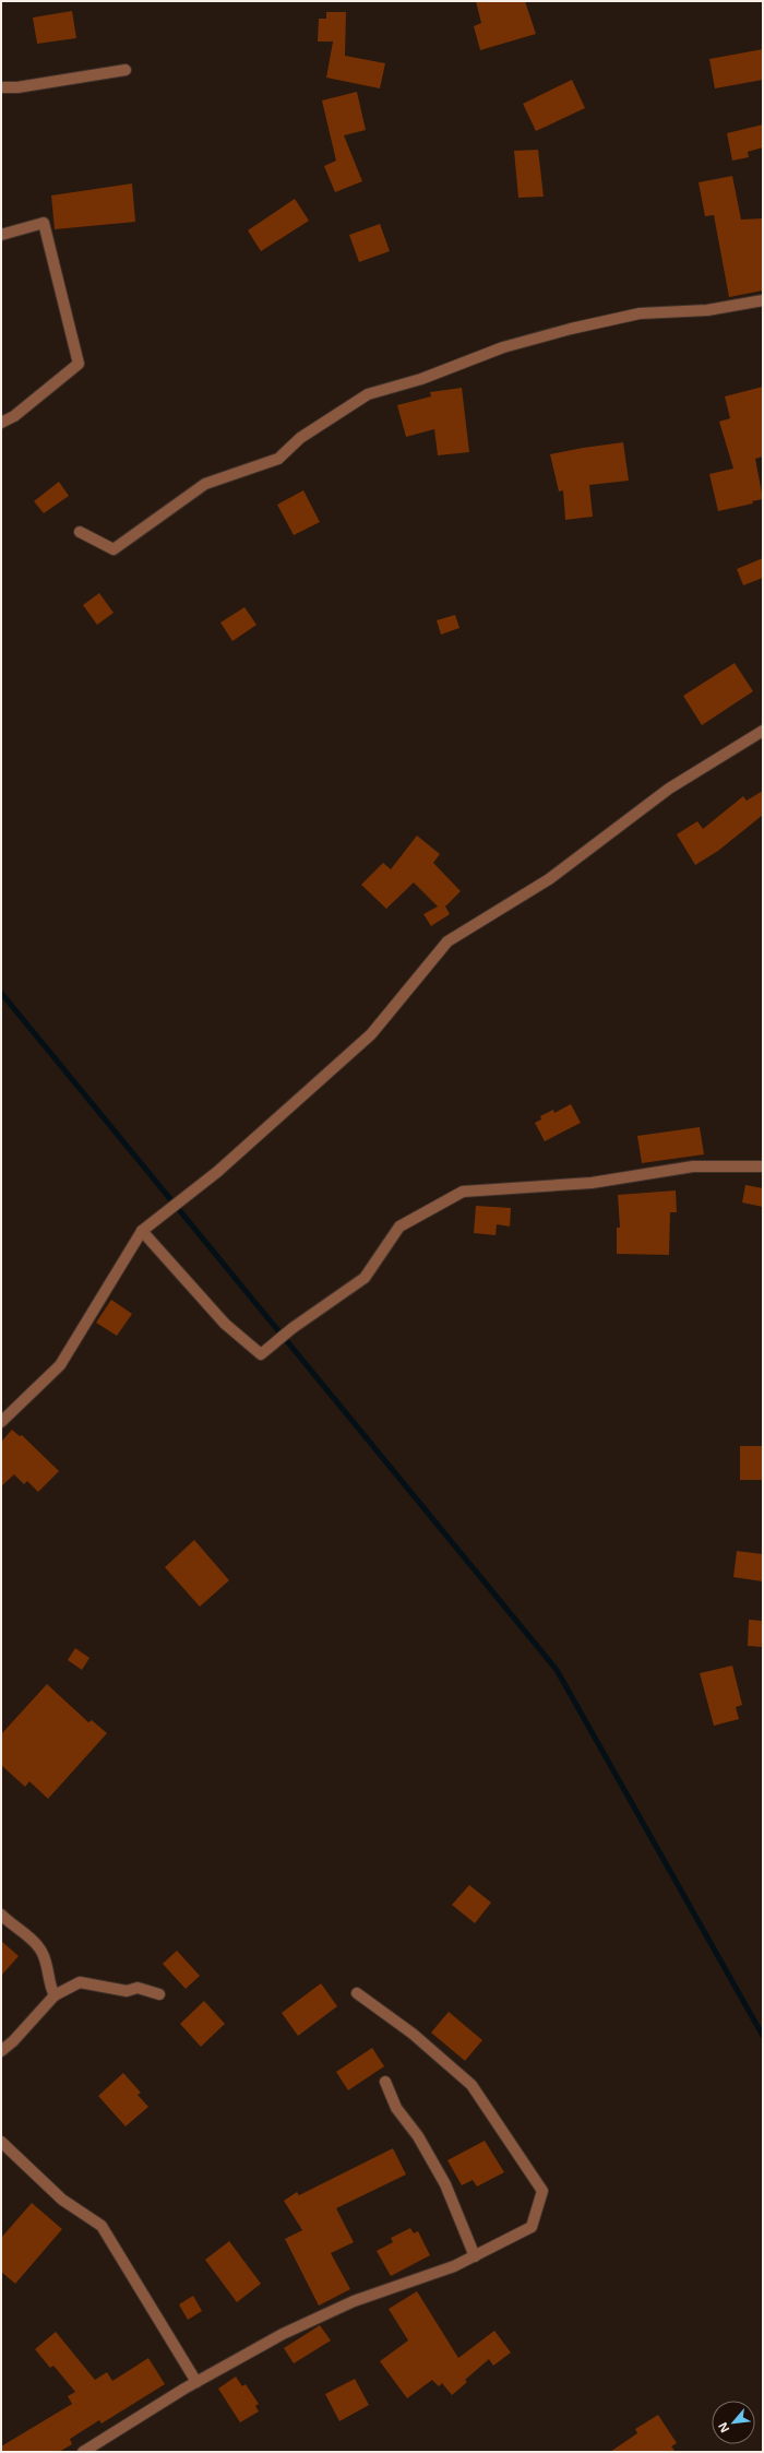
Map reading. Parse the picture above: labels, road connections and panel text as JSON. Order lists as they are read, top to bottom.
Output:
{
  "north": "bottom left"
}
